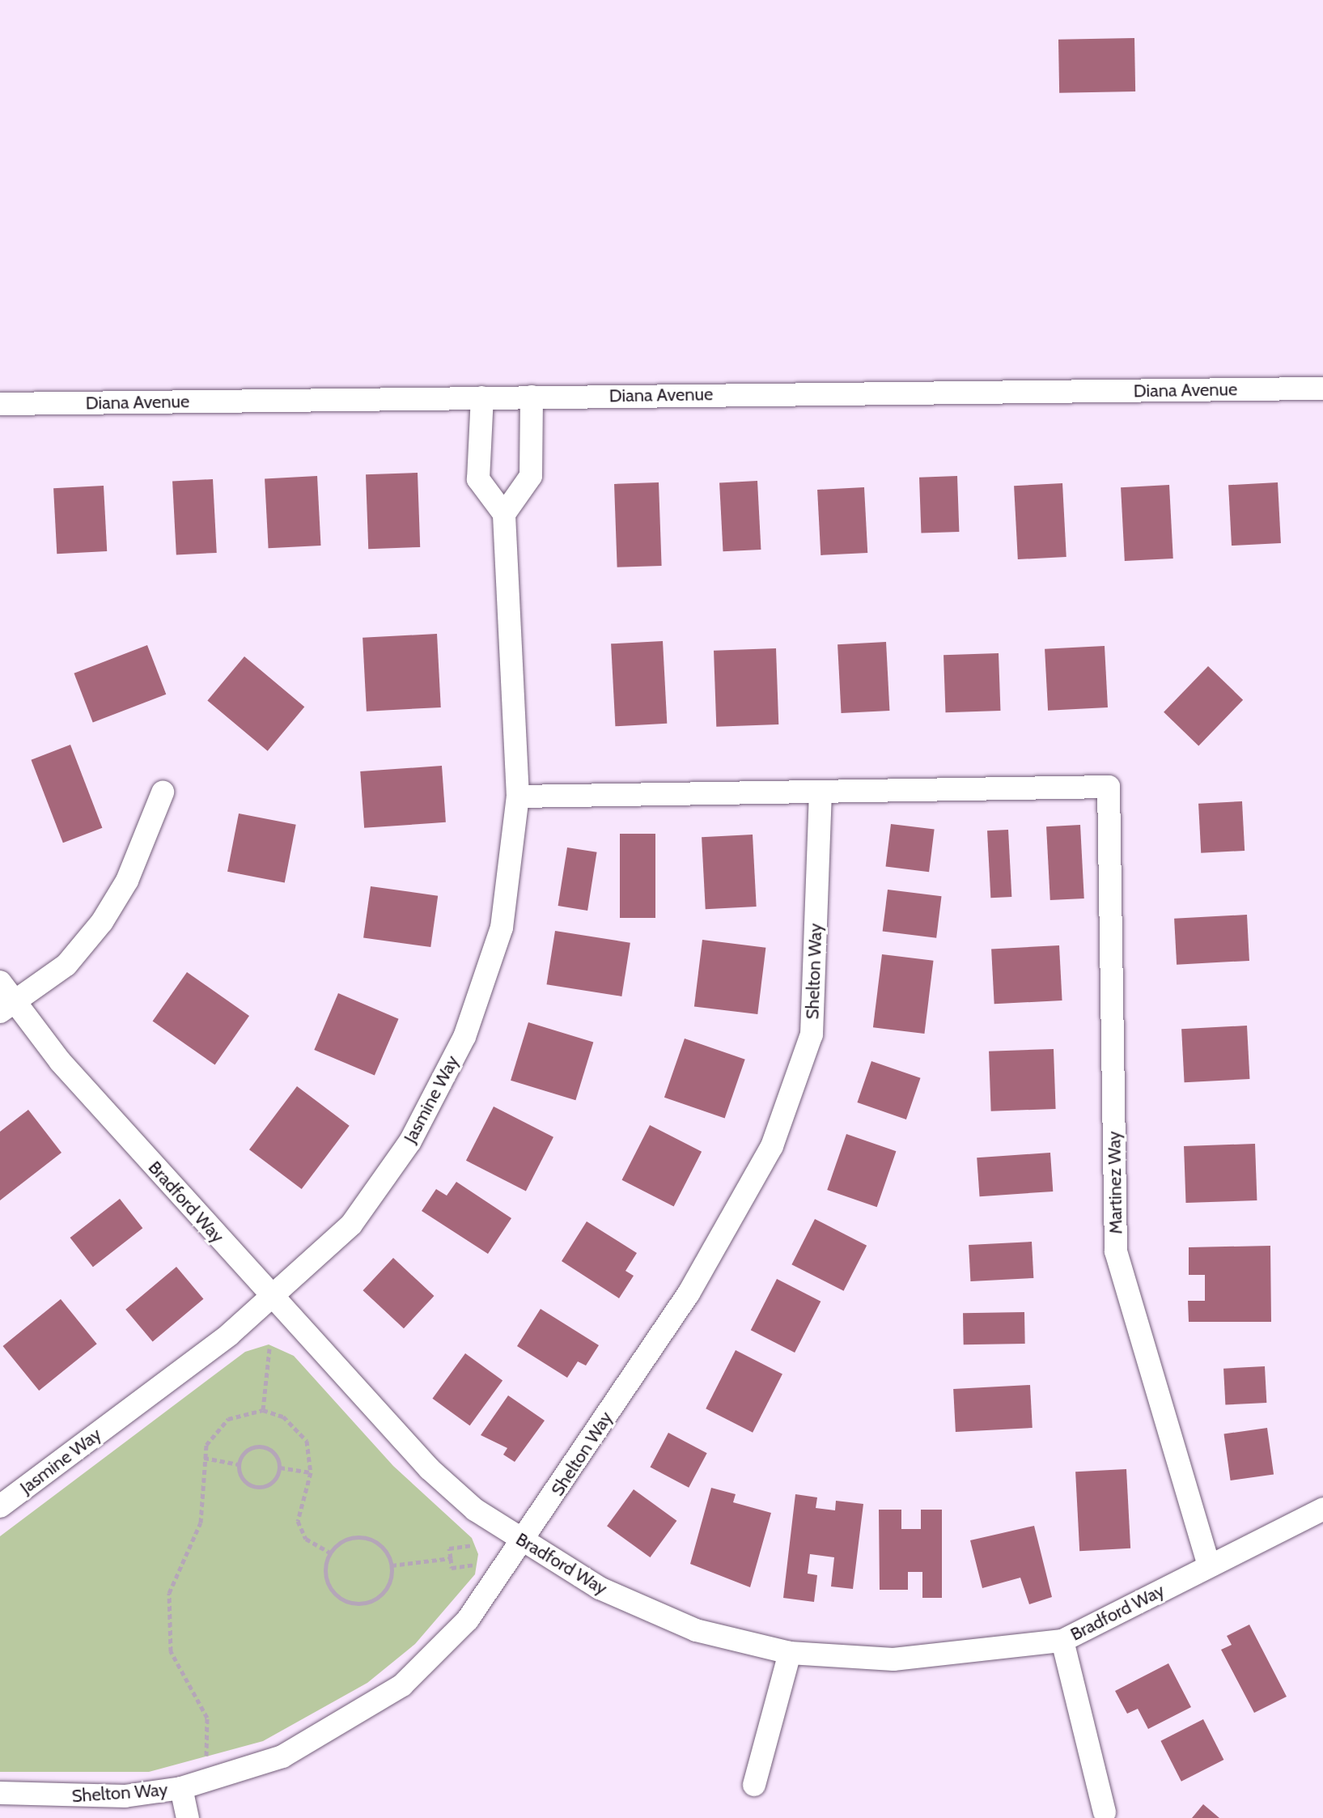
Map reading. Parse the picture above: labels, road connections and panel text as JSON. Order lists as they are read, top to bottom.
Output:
{
  "streets": {
    "street": [
      "Diana Avenue",
      "Shelton Way",
      "Jasmine Way",
      "Martinez Way",
      "Bradford Way"
    ]
  },
  "crossings": [
    ["Shelton Way", "Martinez Way"],
    ["Shelton Way", "Bradford Way"],
    ["Jasmine Way", "Bradford Way"],
    ["Martinez Way", "Bradford Way"]
  ]
}
